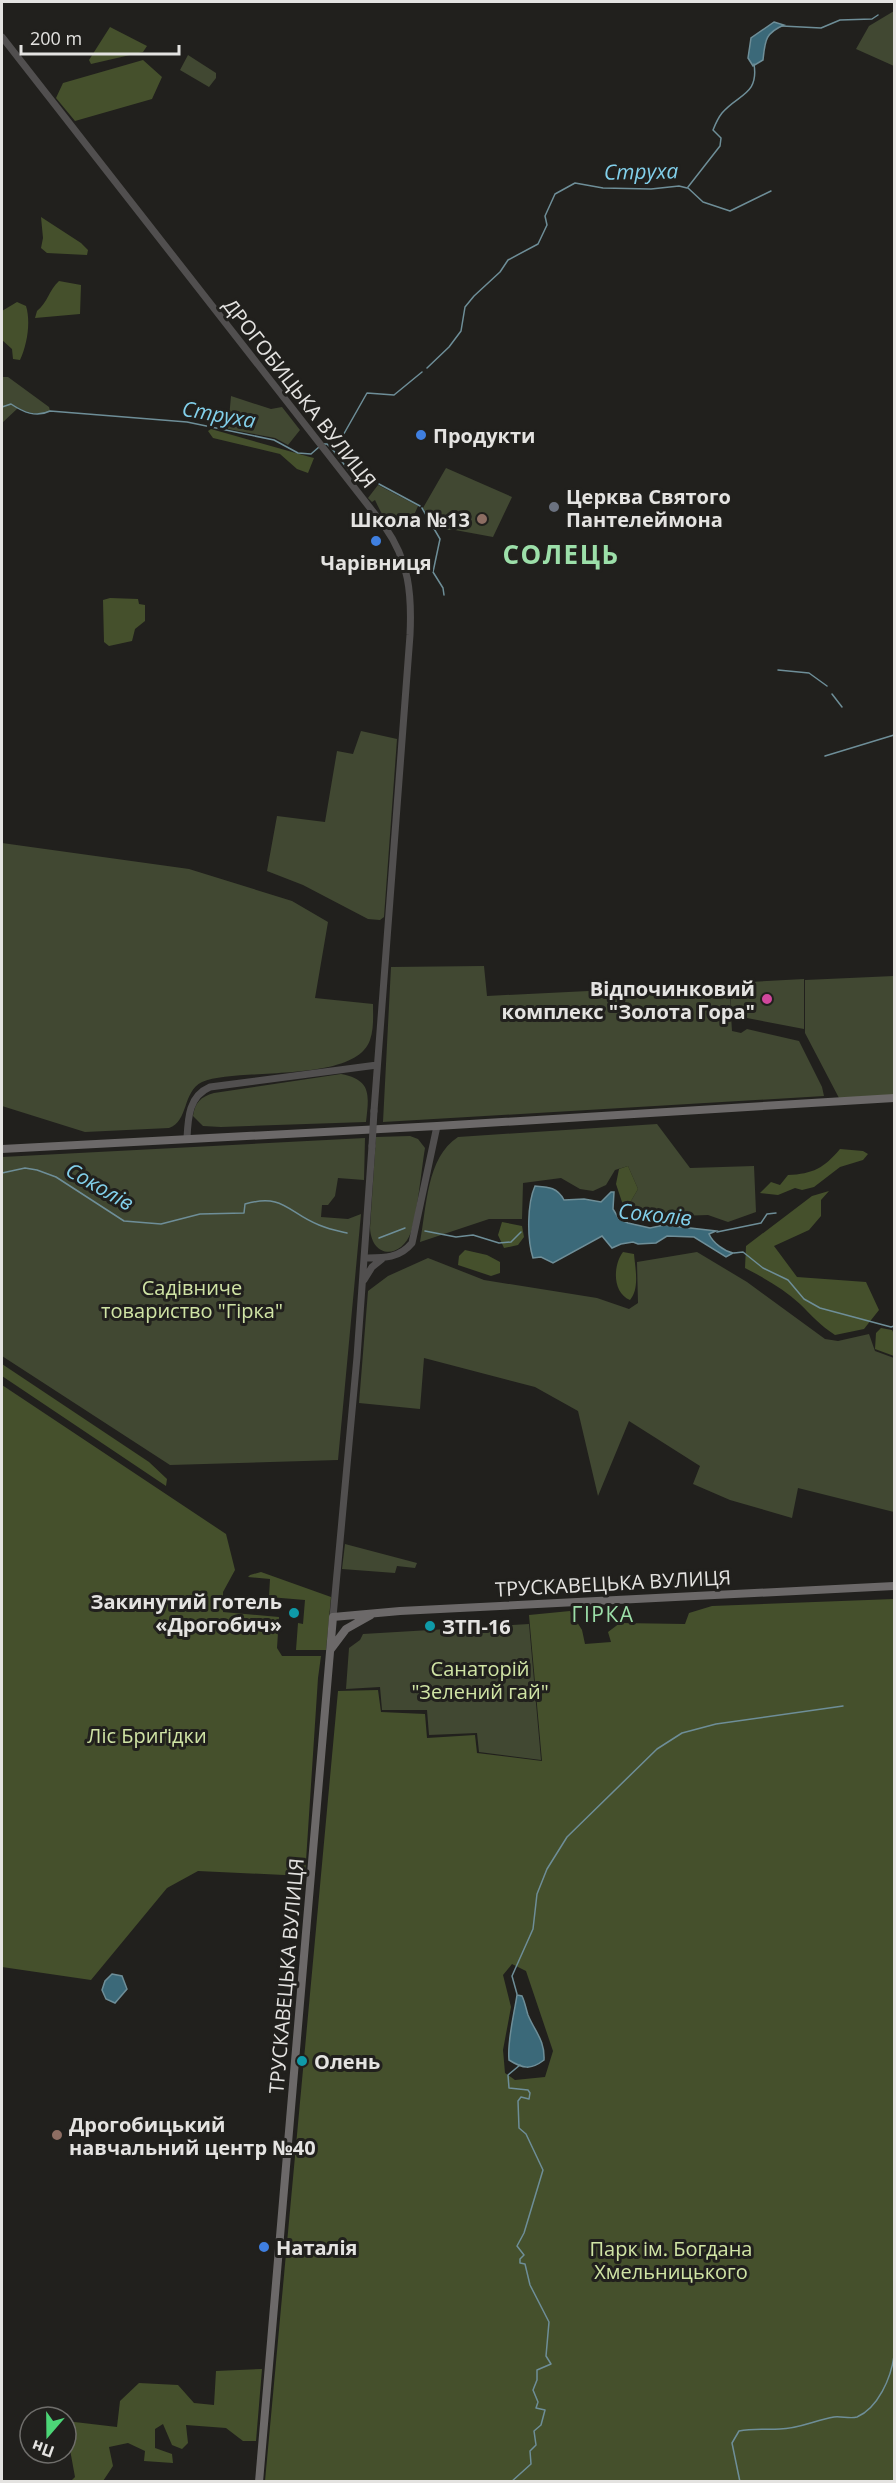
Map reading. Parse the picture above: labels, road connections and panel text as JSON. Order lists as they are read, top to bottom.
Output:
{
  "streets": {
    "main road": ["ТРУСКАВЕЦЬКА ВУЛИЦЯ"],
    "street": ["ДРОГОБИЦЬКА ВУЛИЦЯ"]
  },
  "crossings": [
    ["ДРОГОБИЦЬКА ВУЛИЦЯ", "ТРУСКАВЕЦЬКА ВУЛИЦЯ"]
  ],
  "districts": ["СОЛЕЦЬ", "ГІРКА"],
  "water": ["Струха", "Соколів"],
  "parks": [
    "Садівниче товариство \"Гірка\"",
    "Санаторій \"Зелений гай\"",
    "Ліс Бриґідки",
    "Парк ім. Богдана Хмельницького"
  ],
  "places": [
    "Продукти",
    "Церква Святого Пантелеймона",
    "Школа №13",
    "Чарівниця",
    "Відпочинковий комплекс \"Золота Гора\"",
    "Закинутий готель «Дрогобич»",
    "ЗТП-16",
    "Олень",
    "Дрогобицький навчальний центр №40",
    "Наталія"
  ],
  "scale_bar": "200 m",
  "north": "bottom"
}
